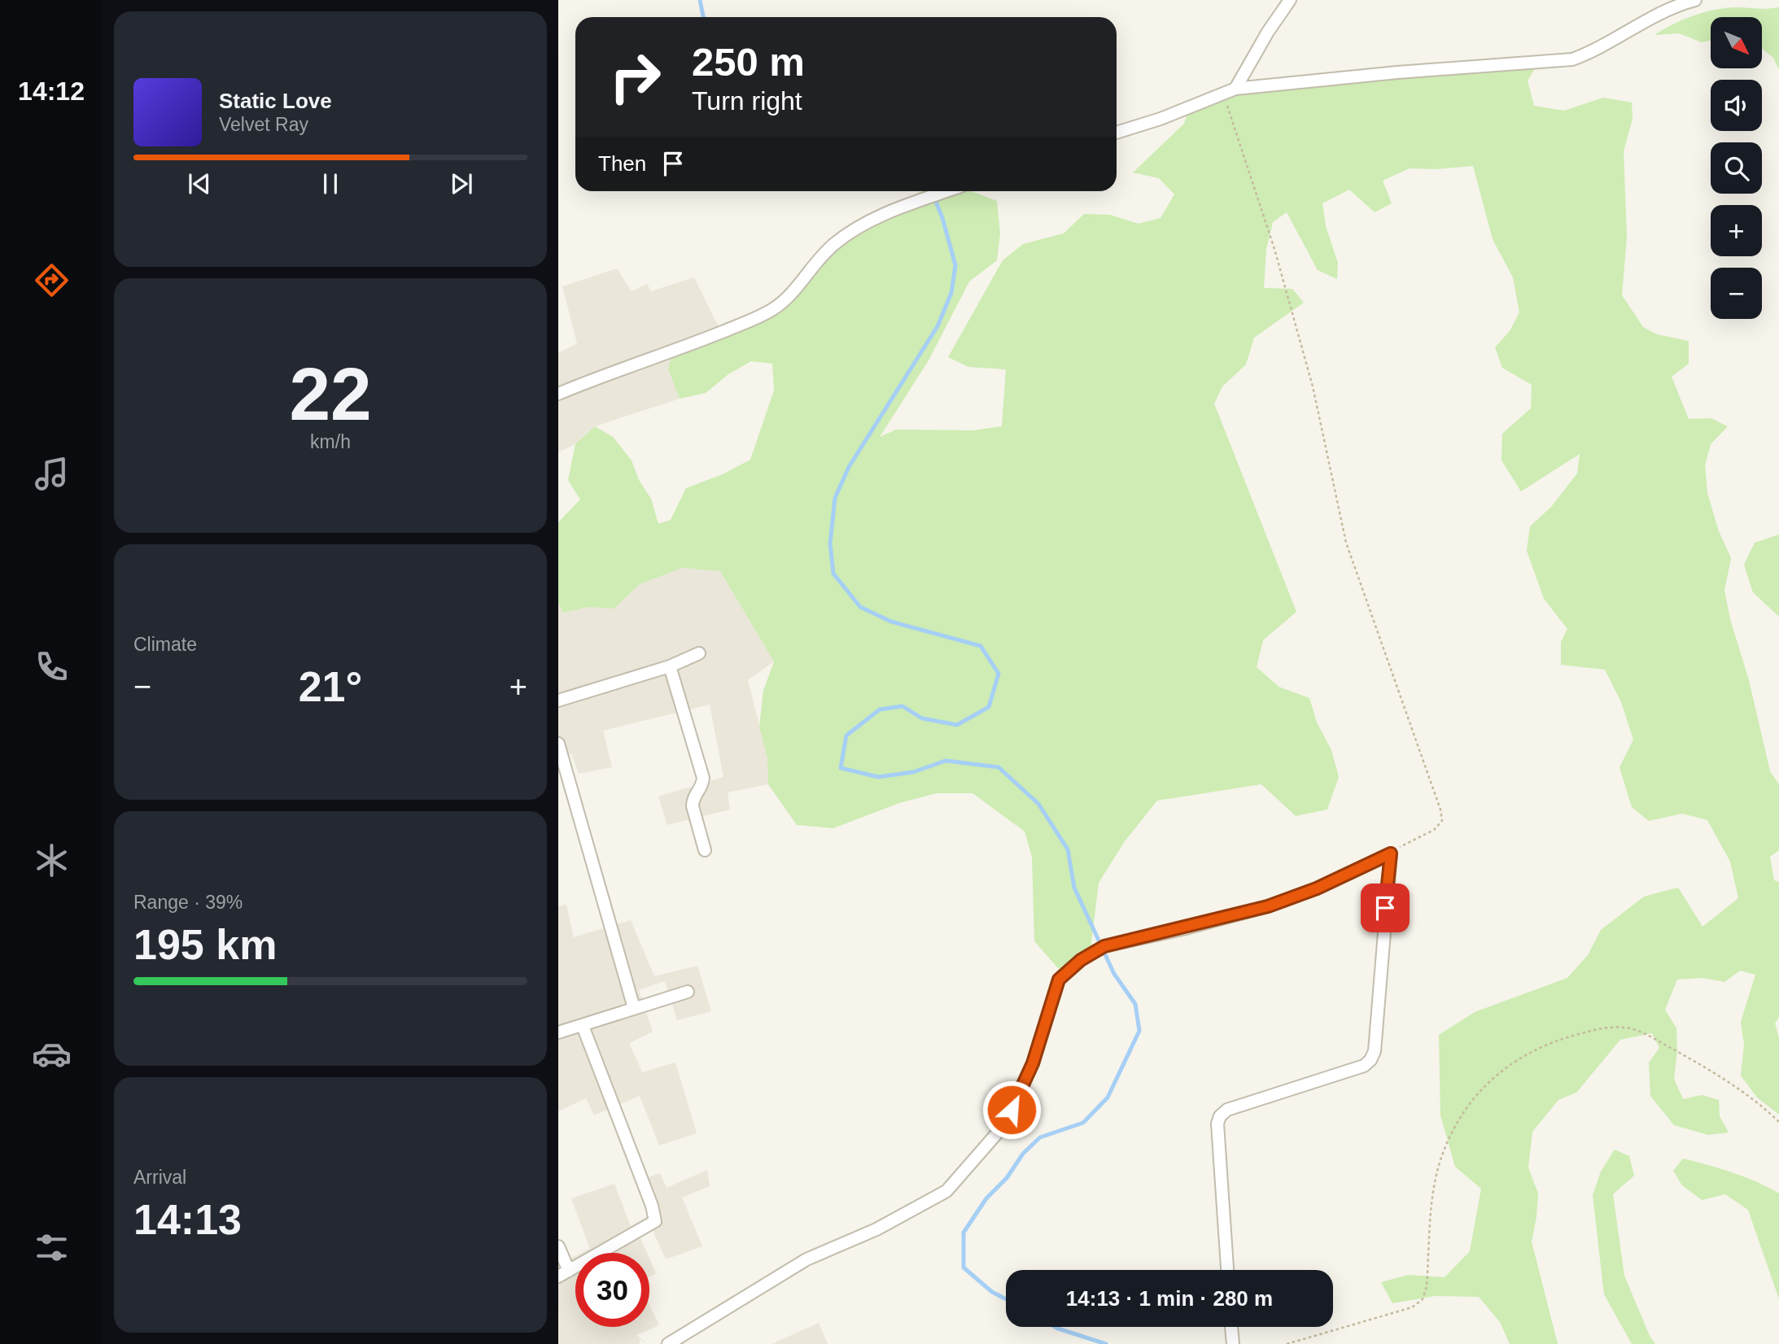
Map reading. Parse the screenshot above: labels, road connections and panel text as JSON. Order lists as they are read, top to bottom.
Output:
{
  "north": "bottom right",
  "page": {
    "tabs": "14:12",
    "map_buttons": ["+", "−"],
    "turn": ["250 m", "Turn right"],
    "song": ["Static Love", "Velvet Ray"],
    "then": "Then",
    "tile": [
      ["22", "km/h"],
      "Climate",
      ["Range · 39%", "195 km"],
      ["Arrival", "14:13"]
    ],
    "heat": ["−", "21°", "+"],
    "limit": "30",
    "trip": "14:13 · 1 min · 280 m"
  }
}
